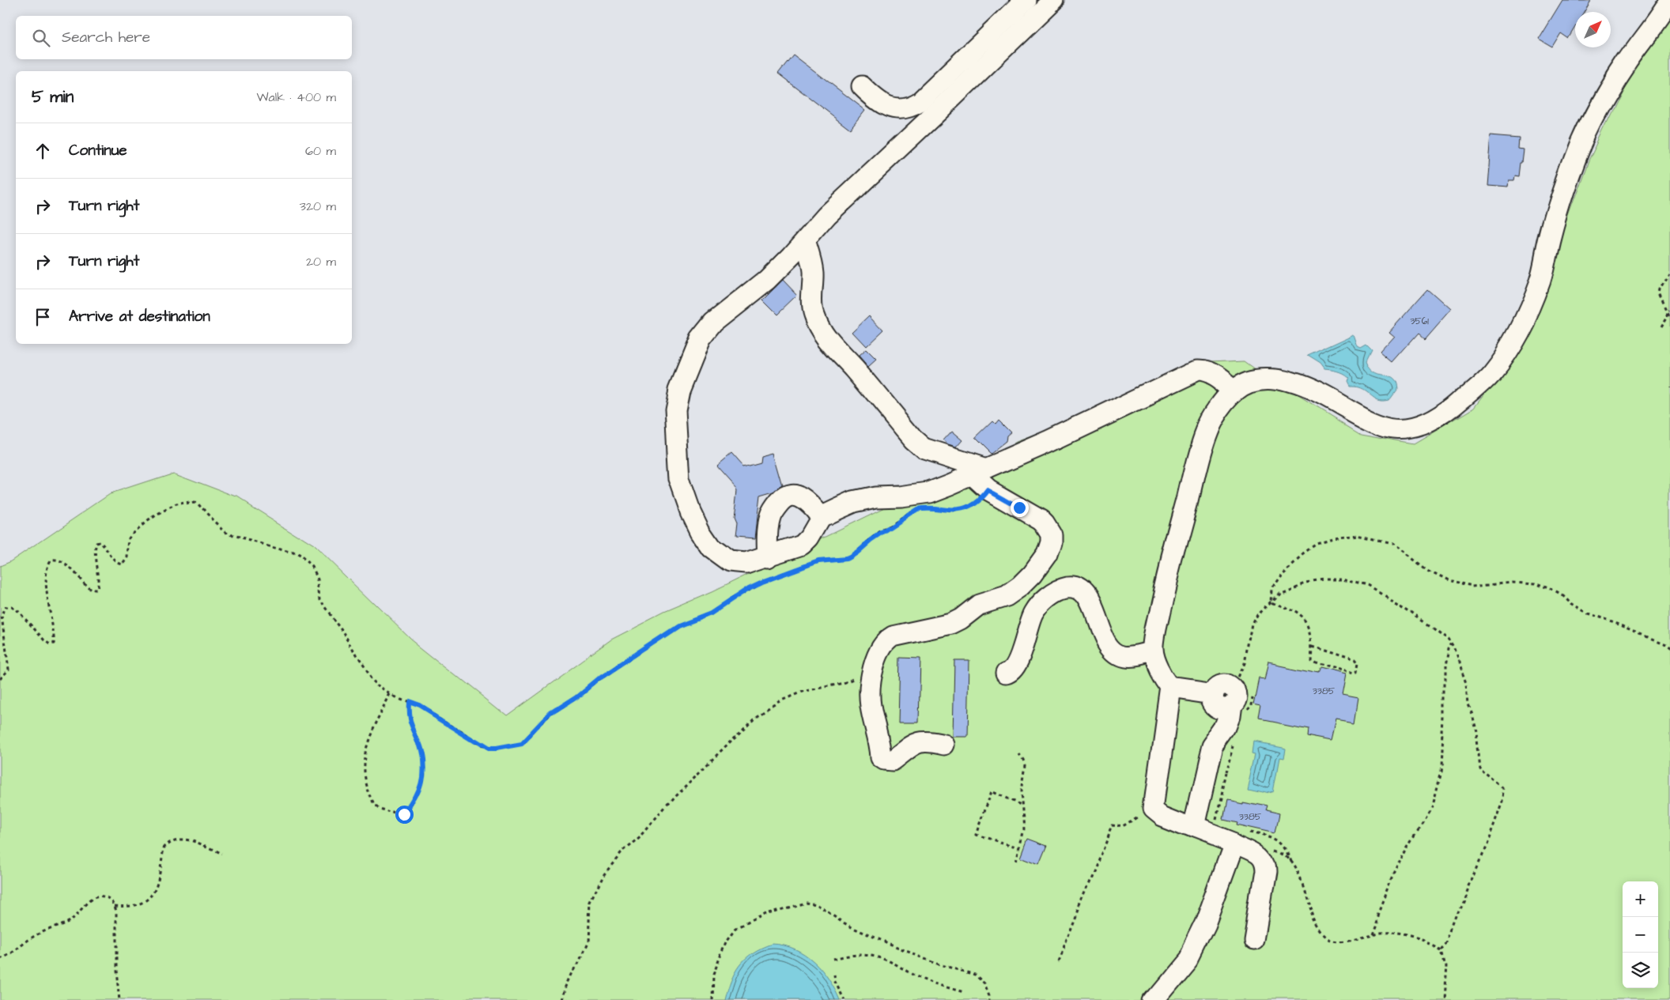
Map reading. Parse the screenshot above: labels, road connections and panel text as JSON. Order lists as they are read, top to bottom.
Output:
{
  "house_numbers": ["3561", "3385", "3385"],
  "north": "top right",
  "page": {
    "search": "Search here",
    "heading": ["5 min", "Walk · 400 m"],
    "list": [
      ["Continue", "60 m"],
      ["Turn right", "320 m"],
      ["Turn right", "20 m"],
      "Arrive at destination"
    ],
    "map_buttons": ["+", "−"]
  }
}
